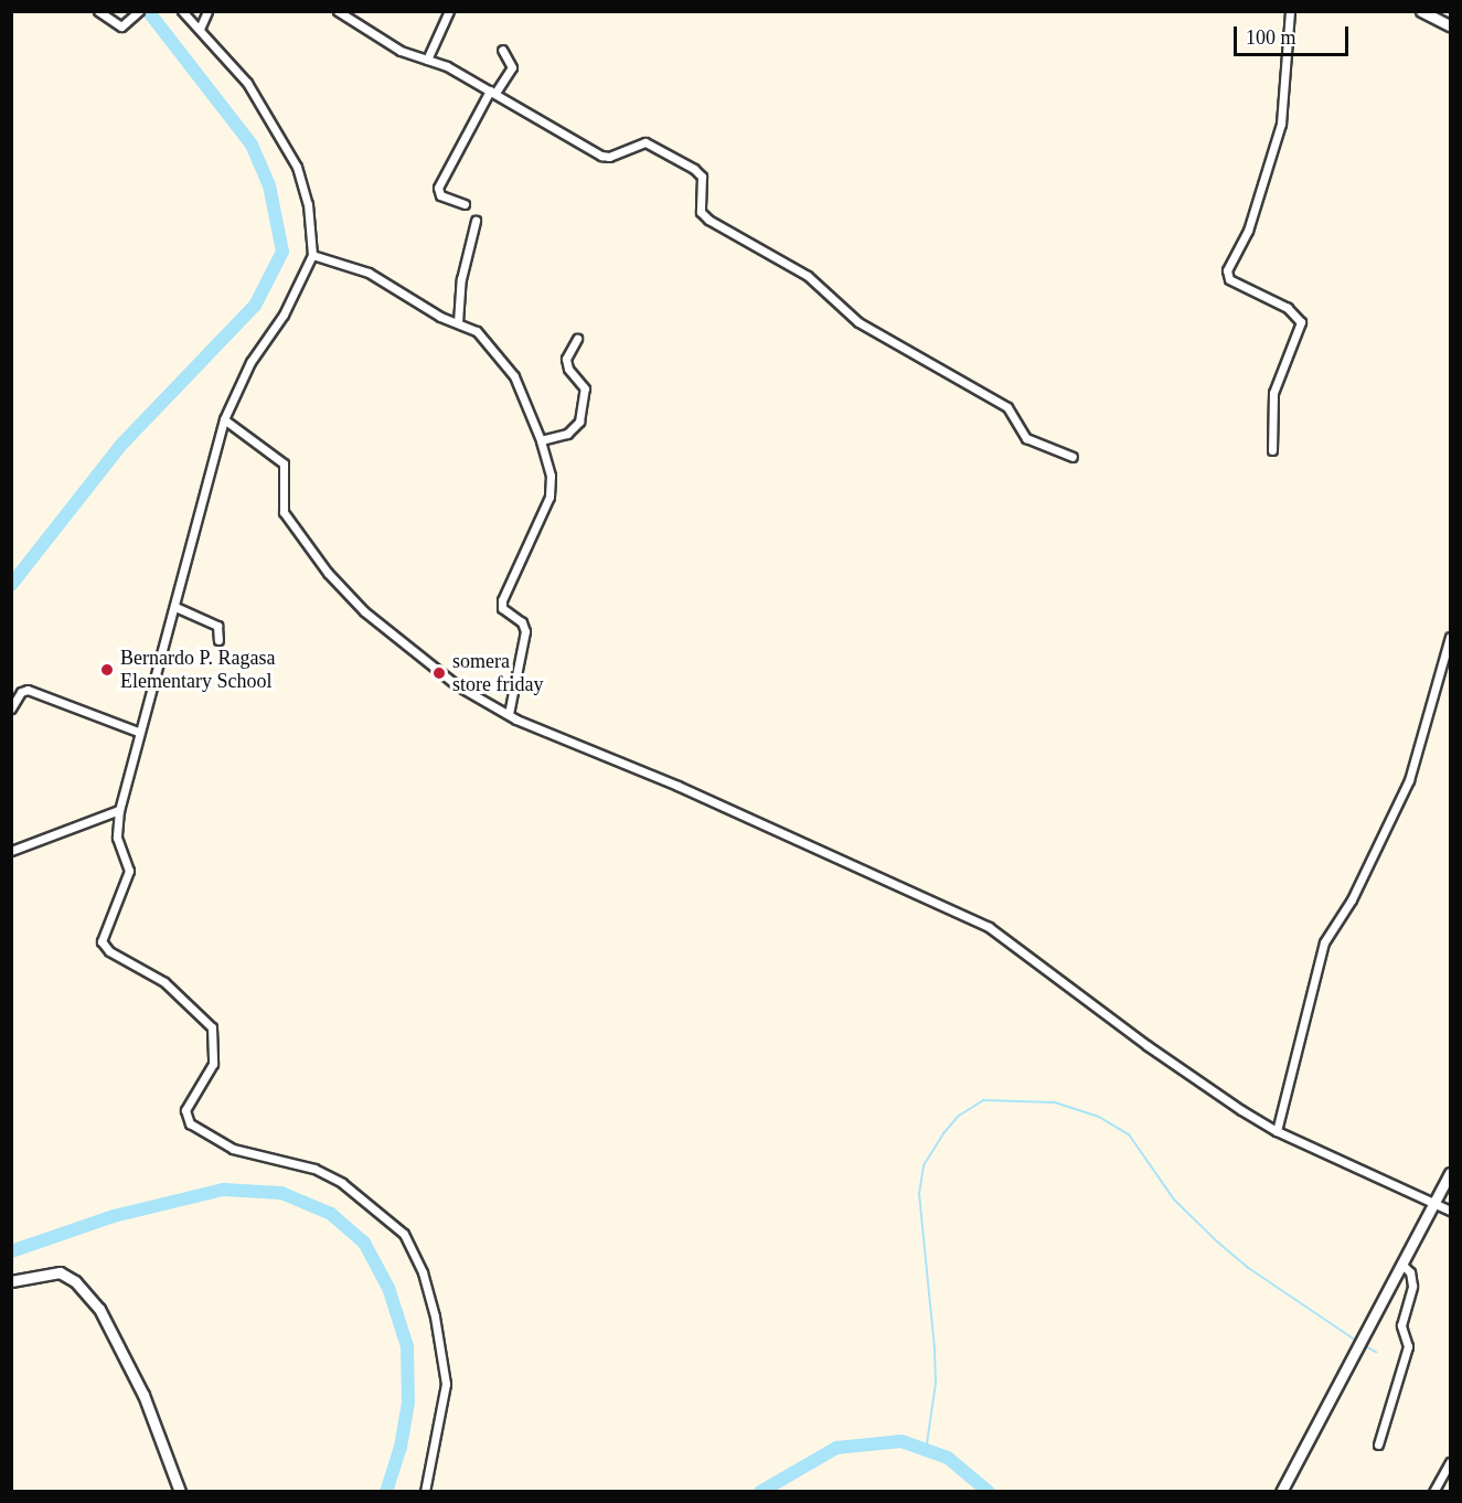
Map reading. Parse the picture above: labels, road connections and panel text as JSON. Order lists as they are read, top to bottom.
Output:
{
  "places": ["Bernardo P. Ragasa Elementary School", "somera store friday"],
  "scale_bar": "100 m"
}
